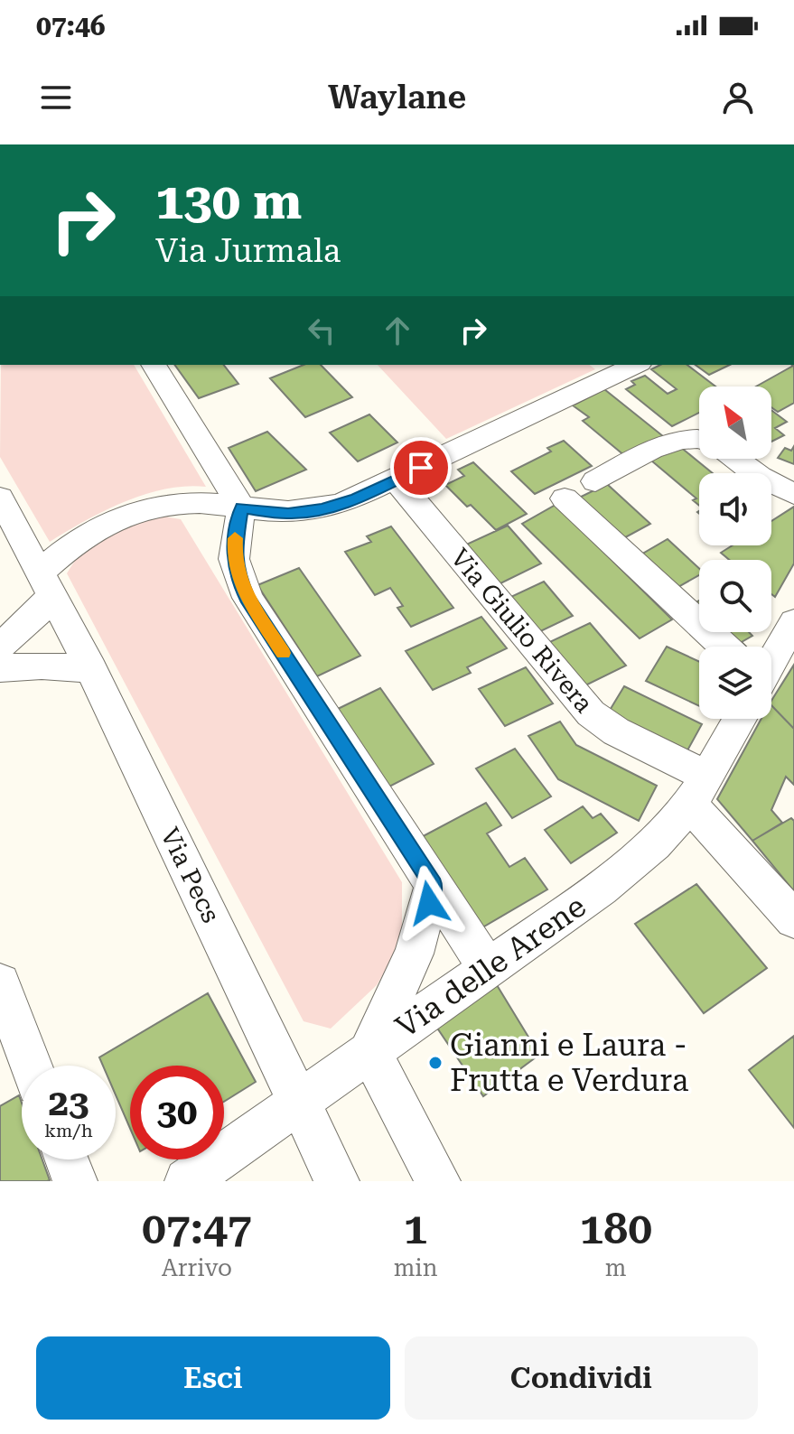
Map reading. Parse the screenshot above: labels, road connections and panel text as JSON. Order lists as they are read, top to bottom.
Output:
{
  "streets": {
    "street": ["Via Giulio Rivera", "Via Pecs", "Via delle Arene"]
  },
  "crossings": [
    ["Via Giulio Rivera", "Via delle Arene"],
    ["Via Pecs", "Via delle Arene"]
  ],
  "places": ["Gianni e Laura - Frutta e Verdura"],
  "north": "top left",
  "page": {
    "status": "07:46",
    "header": "Waylane",
    "turn": ["130 m", "Via Jurmala"],
    "speed": "23 km/h",
    "limit": "30",
    "eta": [
      "07:47",
      "Arrivo",
      "1",
      "min",
      "180",
      "m"
    ],
    "buttons": ["Esci", "Condividi"]
  }
}
